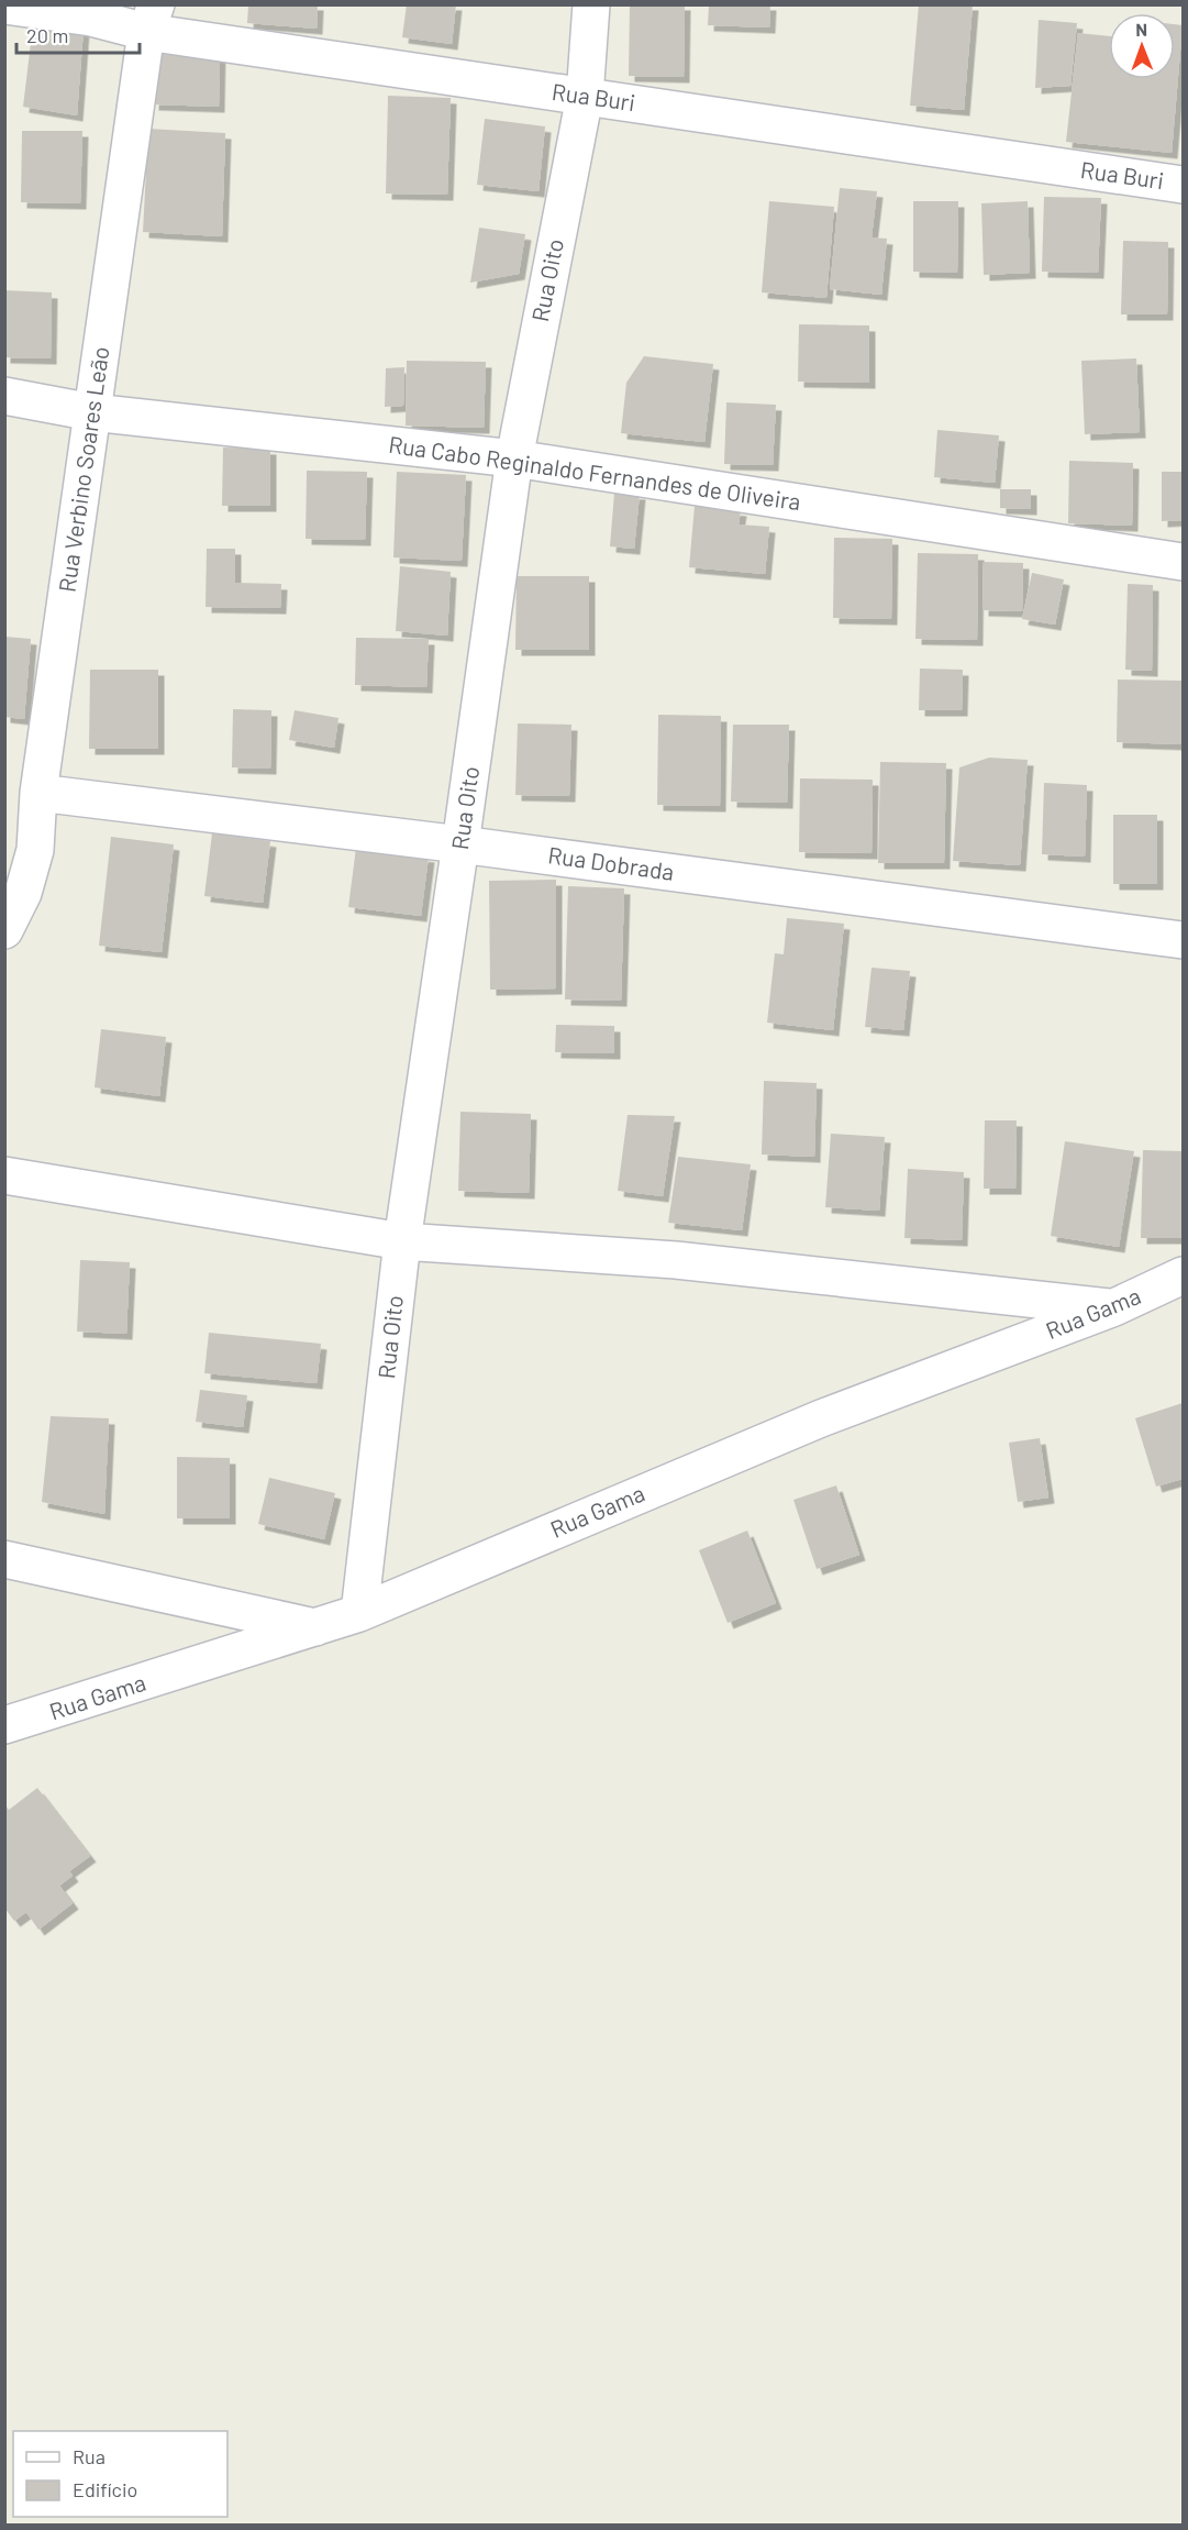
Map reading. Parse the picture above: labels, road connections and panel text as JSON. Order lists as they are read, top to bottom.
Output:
{
  "streets": {
    "street": [
      "Rua Buri",
      "Rua Oito",
      "Rua Verbino Soares Leão",
      "Rua Cabo Reginaldo Fernandes de Oliveira",
      "Rua Dobrada",
      "Rua Gama"
    ]
  },
  "crossings": [
    ["Rua Buri", "Rua Oito"],
    ["Rua Buri", "Rua Verbino Soares Leão"],
    ["Rua Oito", "Rua Cabo Reginaldo Fernandes de Oliveira"],
    ["Rua Oito", "Rua Dobrada"],
    ["Rua Oito", "Rua Gama"],
    ["Rua Verbino Soares Leão", "Rua Cabo Reginaldo Fernandes de Oliveira"],
    ["Rua Verbino Soares Leão", "Rua Dobrada"]
  ],
  "legend": ["Rua", "Edifício"],
  "scale_bar": "20 m",
  "north": "top"
}
